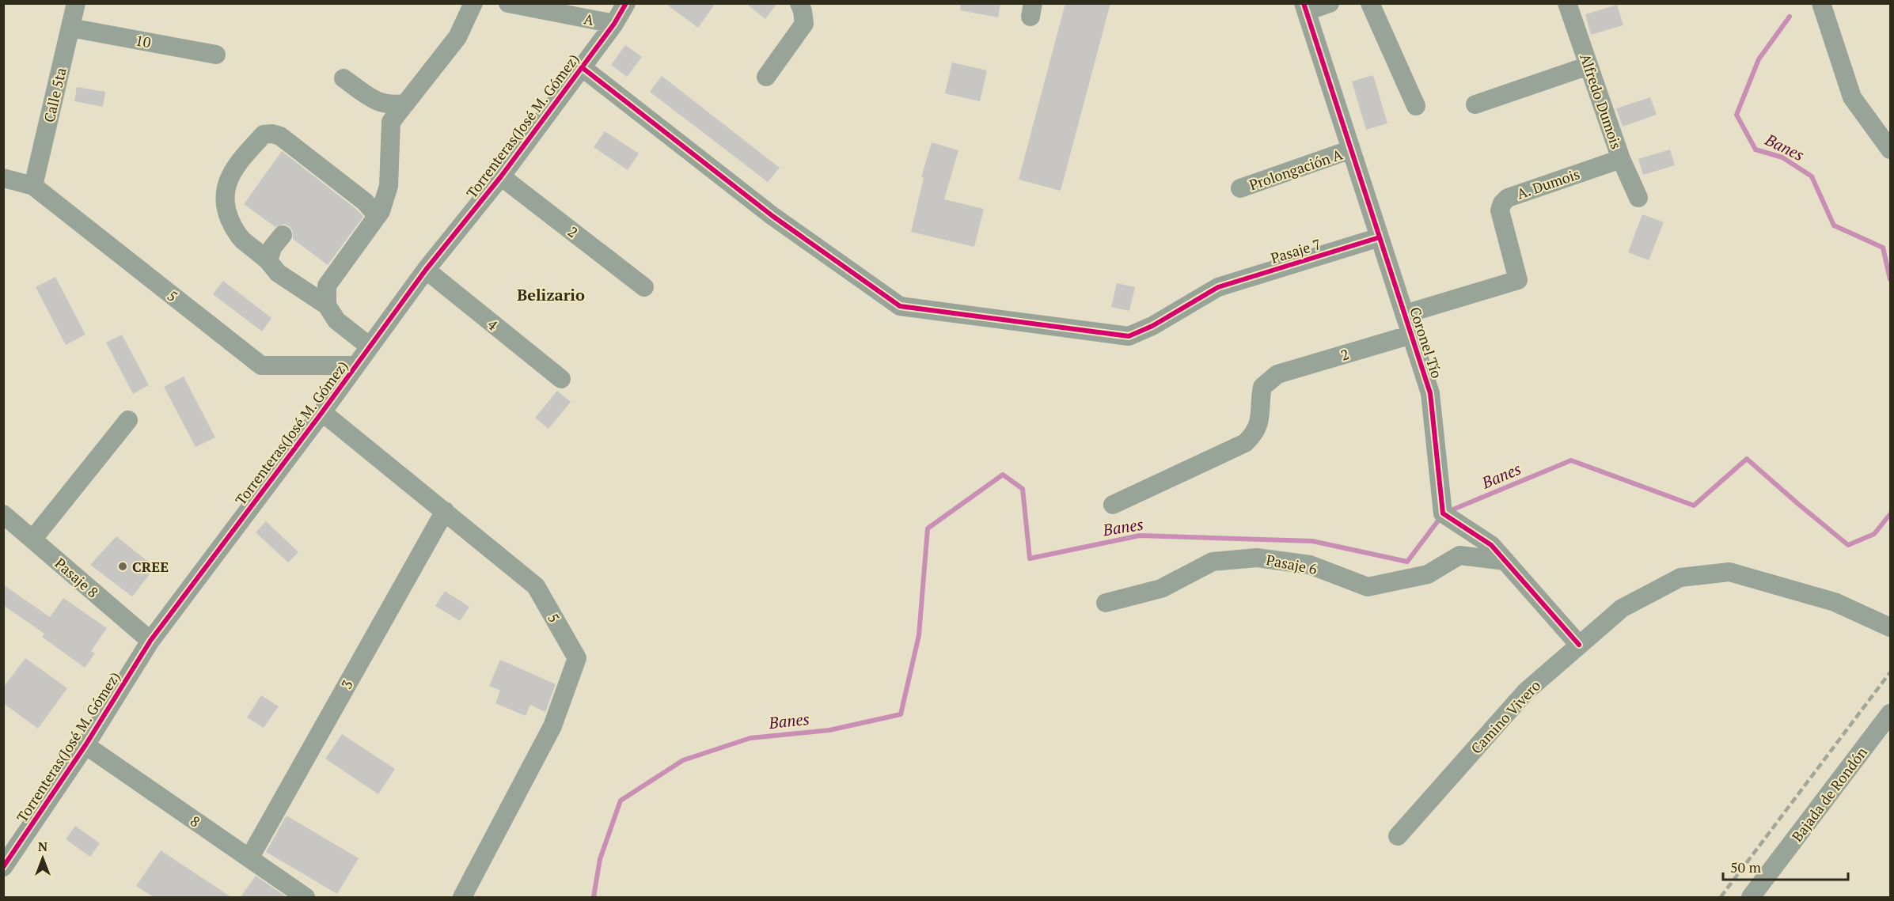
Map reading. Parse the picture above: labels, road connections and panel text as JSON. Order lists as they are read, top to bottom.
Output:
{
  "streets": {
    "street": [
      "A",
      "10",
      "Calle 5ta",
      "Alfredo Dumois",
      "Torrenteras(José M. Gómez)",
      "Prolongación A",
      "A. Dumois",
      "2",
      "Pasaje 7",
      "5",
      "4",
      "Coronel Tío",
      "Pasaje 6",
      "Pasaje 8",
      "3",
      "Camino Vivero",
      "Bajada de Rondón",
      "8"
    ]
  },
  "crossings": [
    ["A", "Torrenteras(José M. Gómez)"],
    ["10", "Calle 5ta"],
    ["Calle 5ta", "5"],
    ["Alfredo Dumois", "A. Dumois"],
    ["Torrenteras(José M. Gómez)", "2"],
    ["Torrenteras(José M. Gómez)", "Pasaje 7"],
    ["Torrenteras(José M. Gómez)", "5"],
    ["Torrenteras(José M. Gómez)", "4"],
    ["Torrenteras(José M. Gómez)", "Pasaje 8"],
    ["Torrenteras(José M. Gómez)", "8"],
    ["Prolongación A", "Coronel Tío"],
    ["A. Dumois", "Coronel Tío"],
    ["2", "Coronel Tío"],
    ["Pasaje 7", "Coronel Tío"],
    ["5", "3"],
    ["Coronel Tío", "Pasaje 6"],
    ["Coronel Tío", "Camino Vivero"],
    ["3", "8"]
  ],
  "districts": ["Belizario"],
  "water": ["Banes"],
  "places": ["CREE"],
  "scale_bar": "50 m",
  "north": "top"
}
